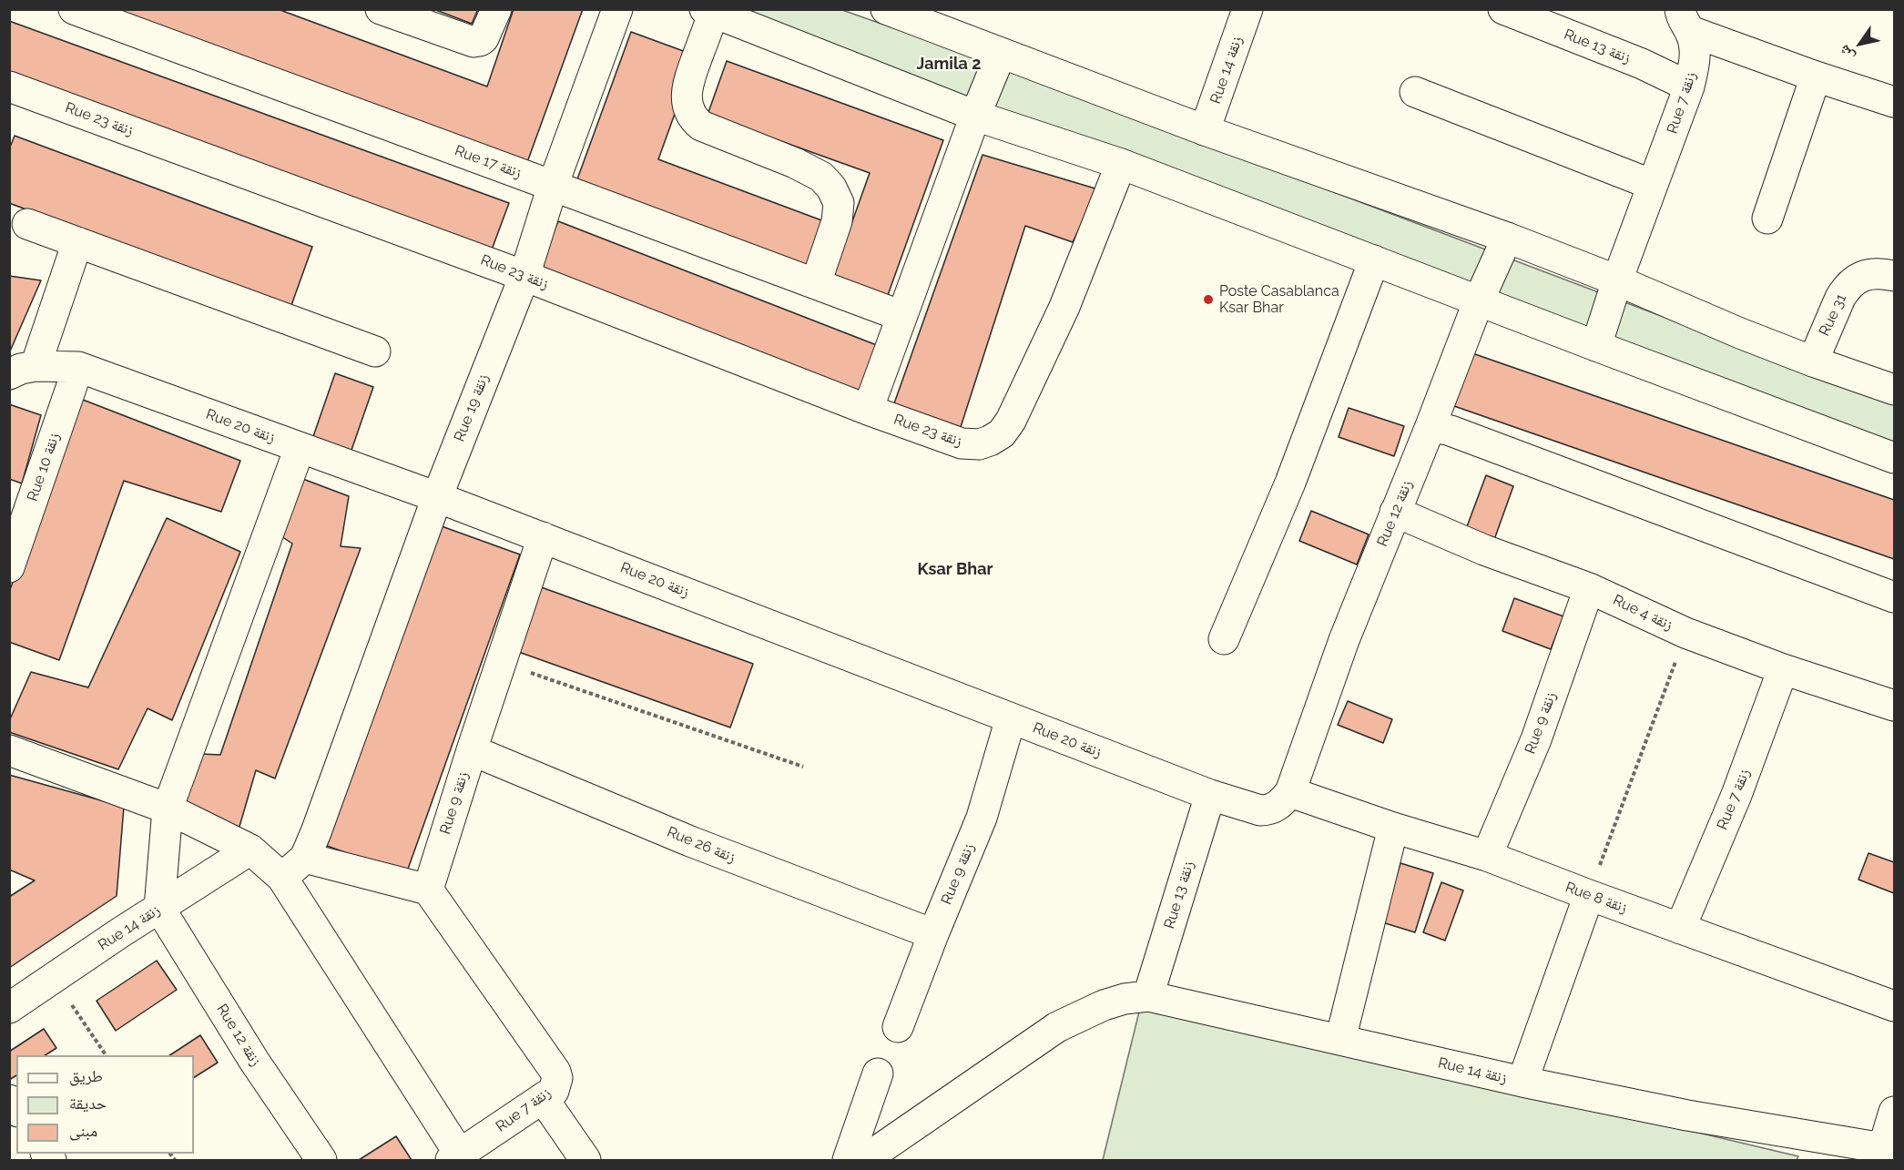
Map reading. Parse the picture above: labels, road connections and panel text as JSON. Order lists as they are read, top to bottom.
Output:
{
  "streets": {
    "street": [
      "Rue 13 زنقة",
      "Rue 14 زنقة",
      "Rue 7 زنقة",
      "Rue 23 زنقة",
      "Rue 17 زنقة",
      "Rue 31",
      "Rue 19 زنقة",
      "Rue 20 زنقة",
      "Rue 10 زنقة",
      "Rue 12 زنقة",
      "Rue 4 زنقة",
      "Rue 9 زنقة",
      "Rue 26 زنقة",
      "Rue 8 زنقة"
    ]
  },
  "crossings": [
    ["Rue 13 زنقة", "Rue 14 زنقة"],
    ["Rue 13 زنقة", "Rue 7 زنقة"],
    ["Rue 13 زنقة", "Rue 20 زنقة"],
    ["Rue 14 زنقة", "Rue 12 زنقة"],
    ["Rue 7 زنقة", "Rue 4 زنقة"],
    ["Rue 7 زنقة", "Rue 9 زنقة"],
    ["Rue 7 زنقة", "Rue 8 زنقة"],
    ["Rue 23 زنقة", "Rue 19 زنقة"],
    ["Rue 17 زنقة", "Rue 19 زنقة"],
    ["Rue 19 زنقة", "Rue 20 زنقة"],
    ["Rue 20 زنقة", "Rue 10 زنقة"],
    ["Rue 20 زنقة", "Rue 12 زنقة"],
    ["Rue 20 زنقة", "Rue 9 زنقة"],
    ["Rue 20 زنقة", "Rue 8 زنقة"],
    ["Rue 12 زنقة", "Rue 4 زنقة"],
    ["Rue 12 زنقة", "Rue 8 زنقة"],
    ["Rue 4 زنقة", "Rue 9 زنقة"],
    ["Rue 9 زنقة", "Rue 26 زنقة"],
    ["Rue 9 زنقة", "Rue 8 زنقة"]
  ],
  "districts": ["Jamila 2", "Ksar Bhar"],
  "places": ["Poste Casablanca Ksar Bhar"],
  "legend": ["طريق", "حديقة", "مبنى"],
  "north": "bottom left"
}
